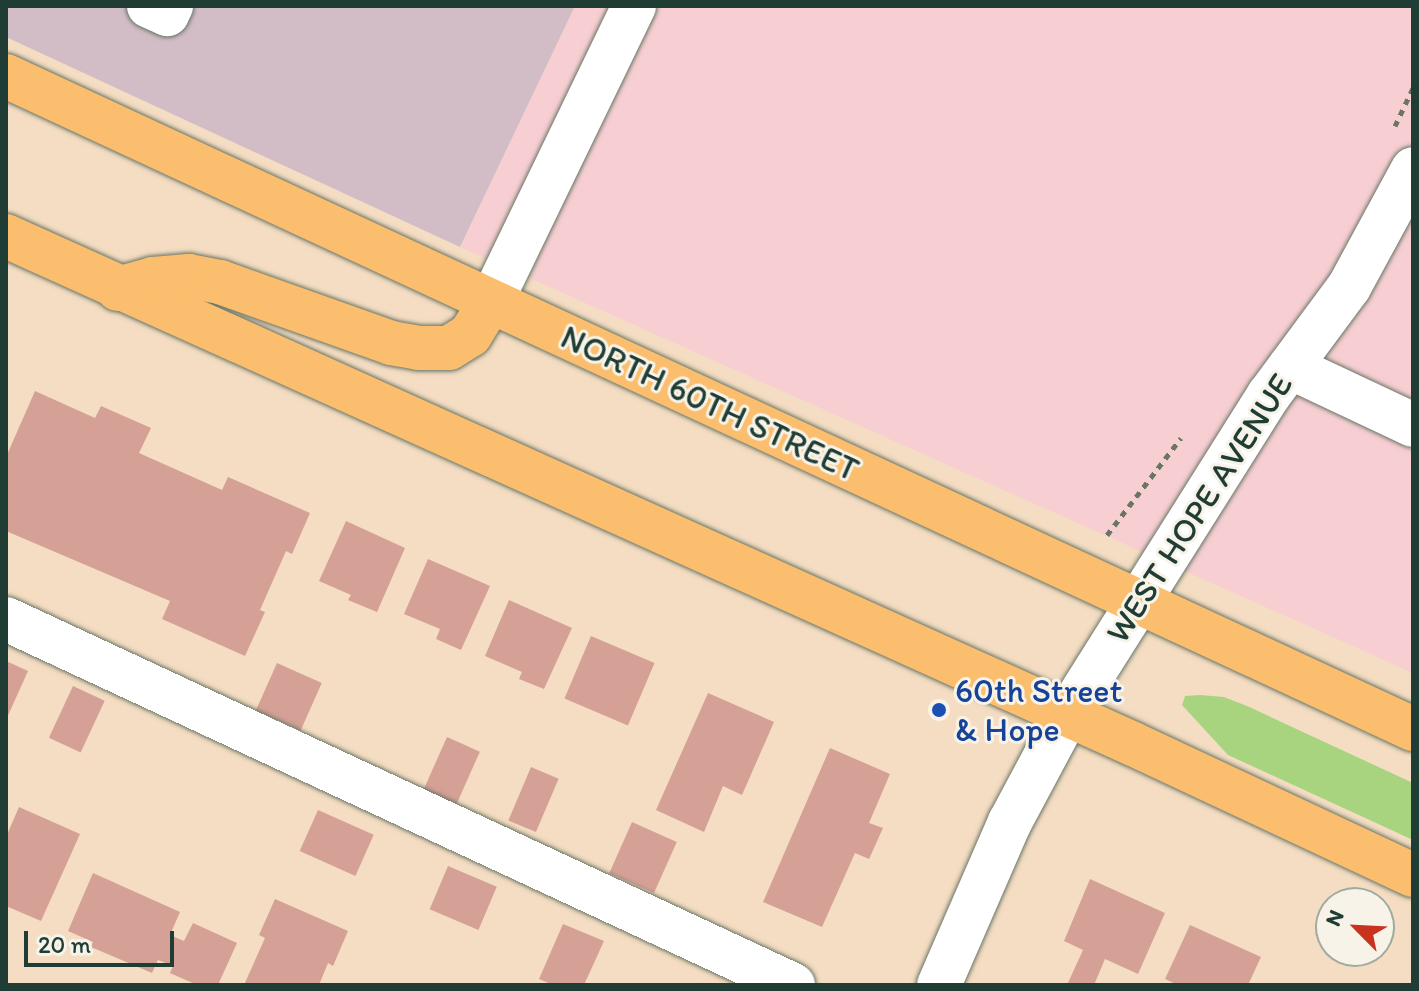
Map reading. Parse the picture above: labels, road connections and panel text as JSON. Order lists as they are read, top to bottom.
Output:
{
  "streets": {
    "main road": ["NORTH 60TH STREET"],
    "street": ["WEST HOPE AVENUE"]
  },
  "crossings": [
    ["NORTH 60TH STREET", "WEST HOPE AVENUE"]
  ],
  "places": ["60th Street & Hope"],
  "scale_bar": "20 m",
  "north": "top left"
}
